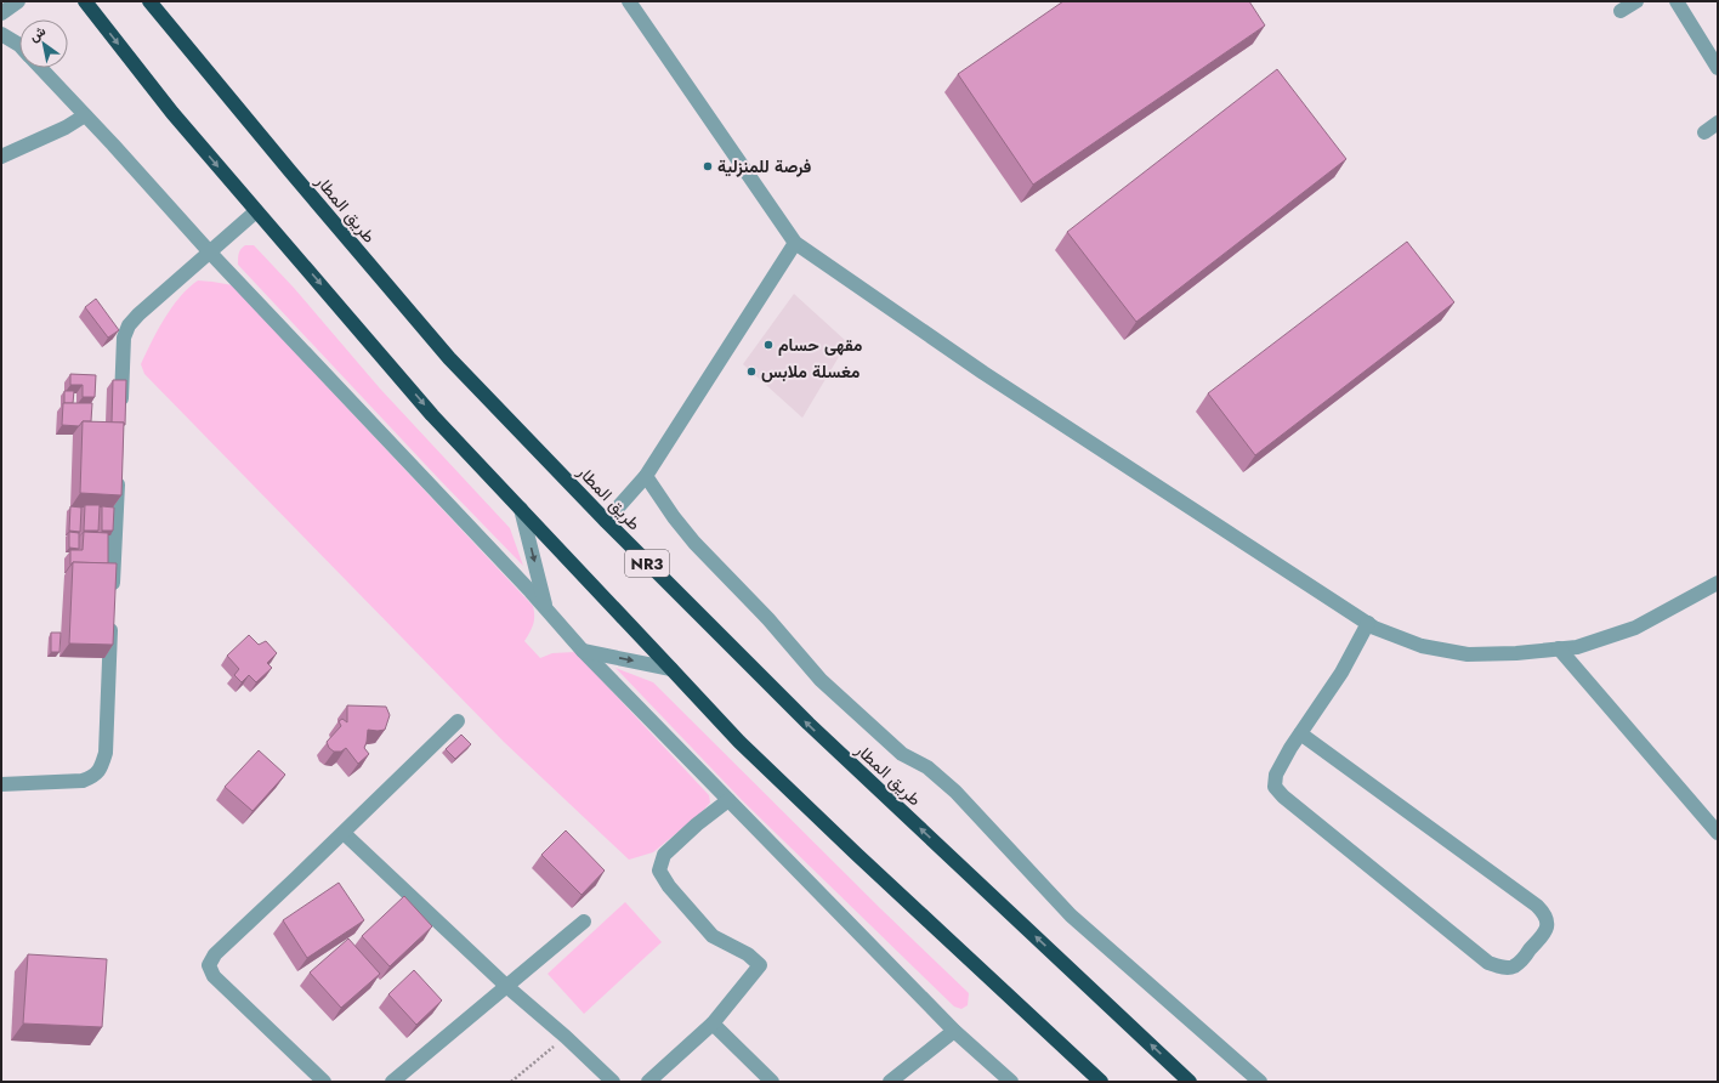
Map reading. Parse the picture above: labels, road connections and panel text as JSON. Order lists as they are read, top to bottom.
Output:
{
  "streets": {
    "highway": ["طريق المطار", "NR3"]
  },
  "places": ["فرصة للمنزلية", "مقهى حسام", "مغسلة ملابس"],
  "north": "top left"
}
